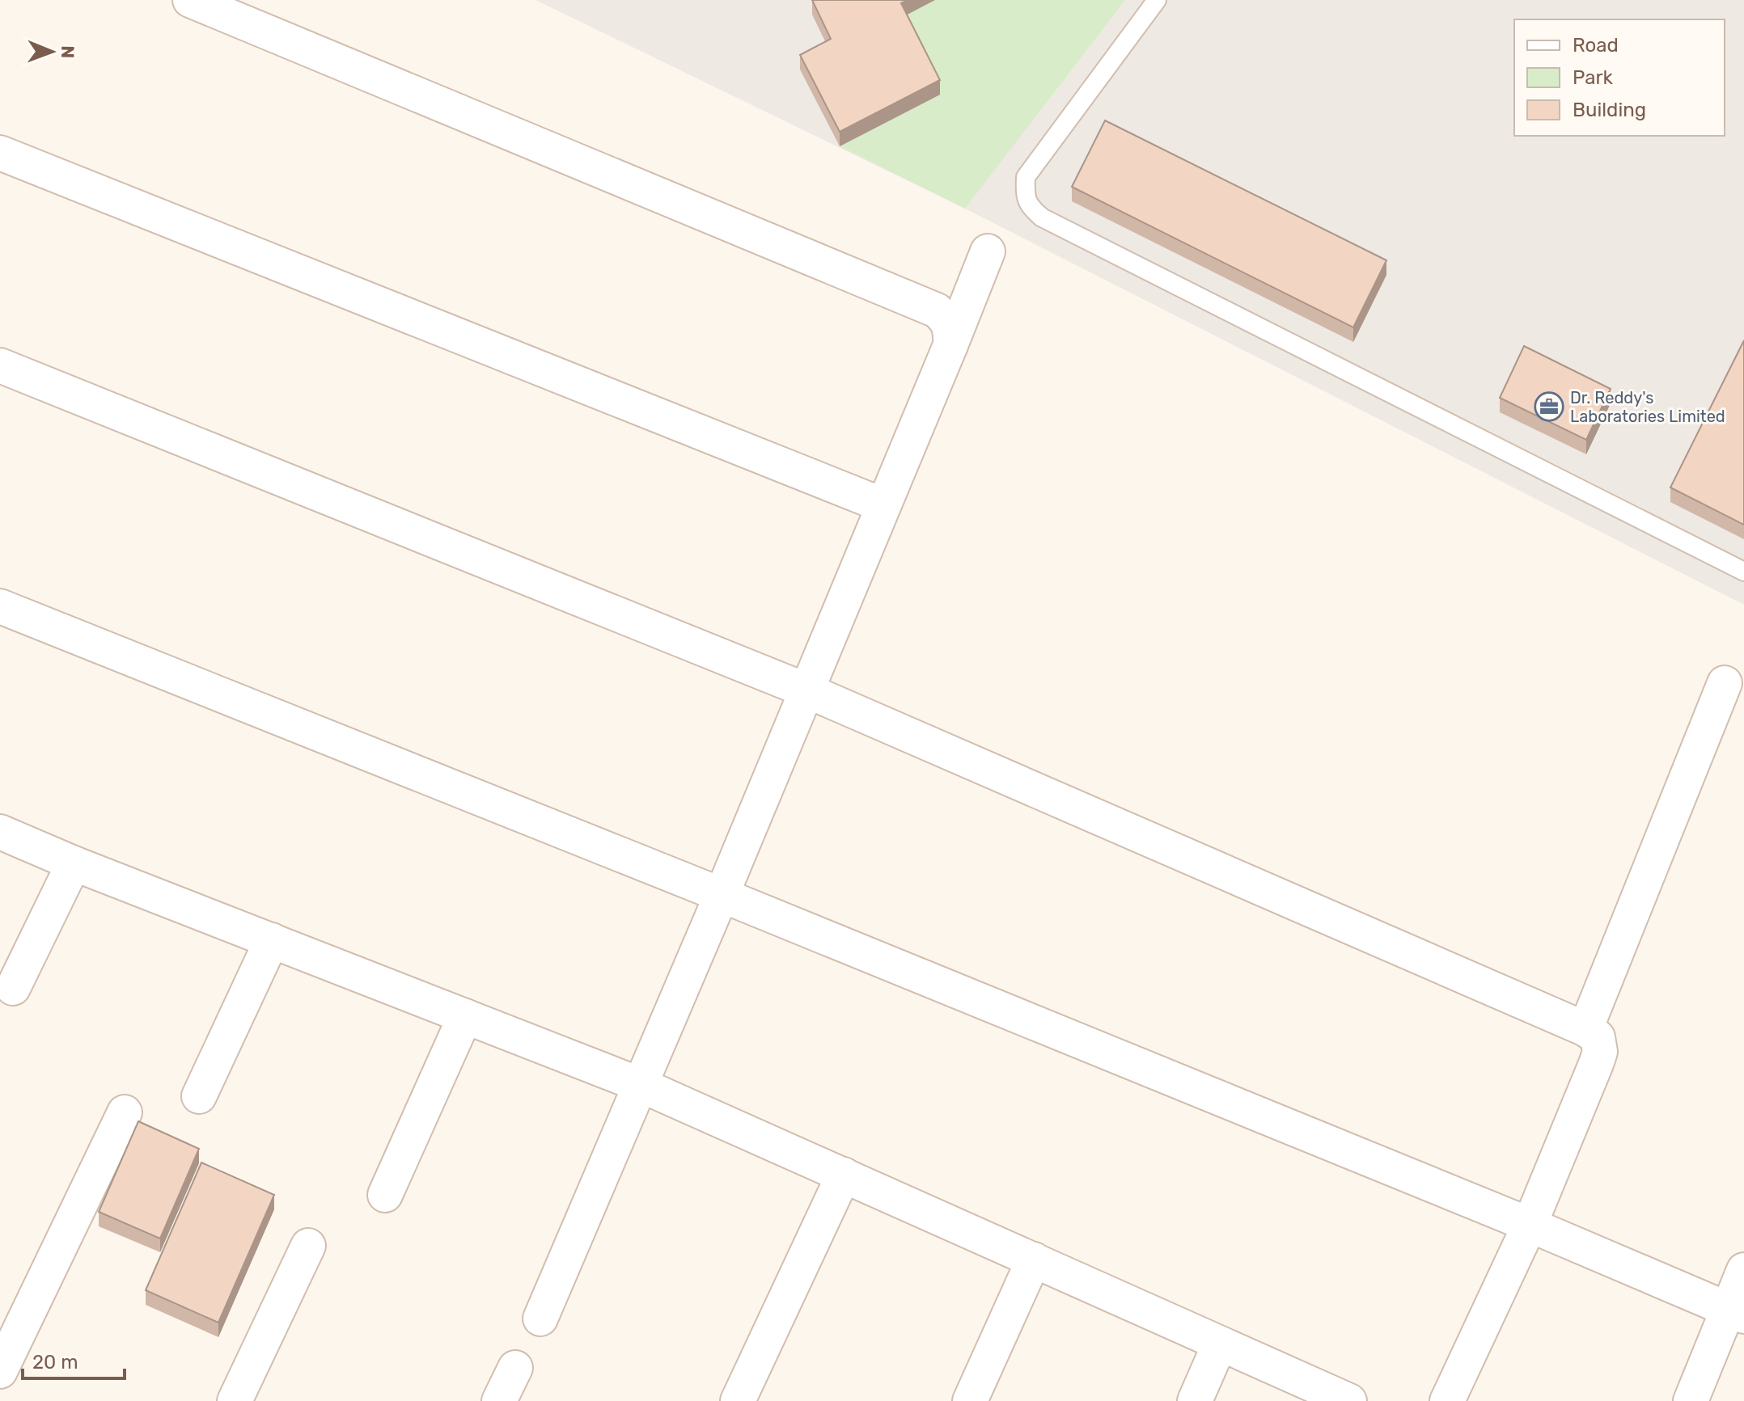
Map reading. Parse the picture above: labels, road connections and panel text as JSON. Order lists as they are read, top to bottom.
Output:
{
  "places": {
    "office": ["Dr. Reddy's Laboratories Limited"]
  },
  "legend": ["Road", "Park", "Building"],
  "scale_bar": "20 m",
  "north": "right"
}
